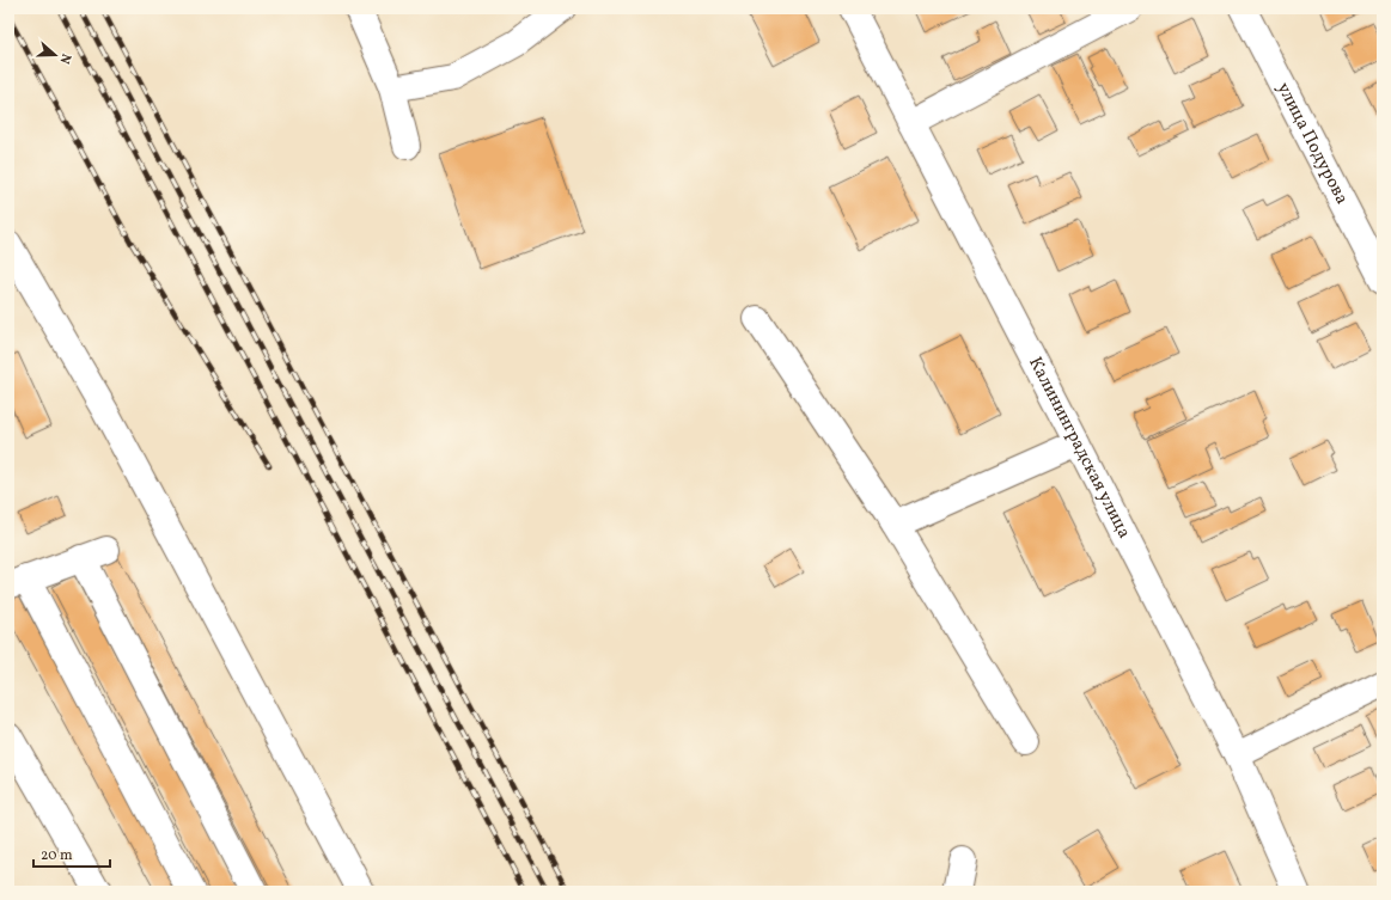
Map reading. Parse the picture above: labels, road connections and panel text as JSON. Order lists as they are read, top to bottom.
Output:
{
  "streets": {
    "street": ["улица Подурова", "Калининградская улица"]
  },
  "scale_bar": "20 m",
  "north": "right"
}
